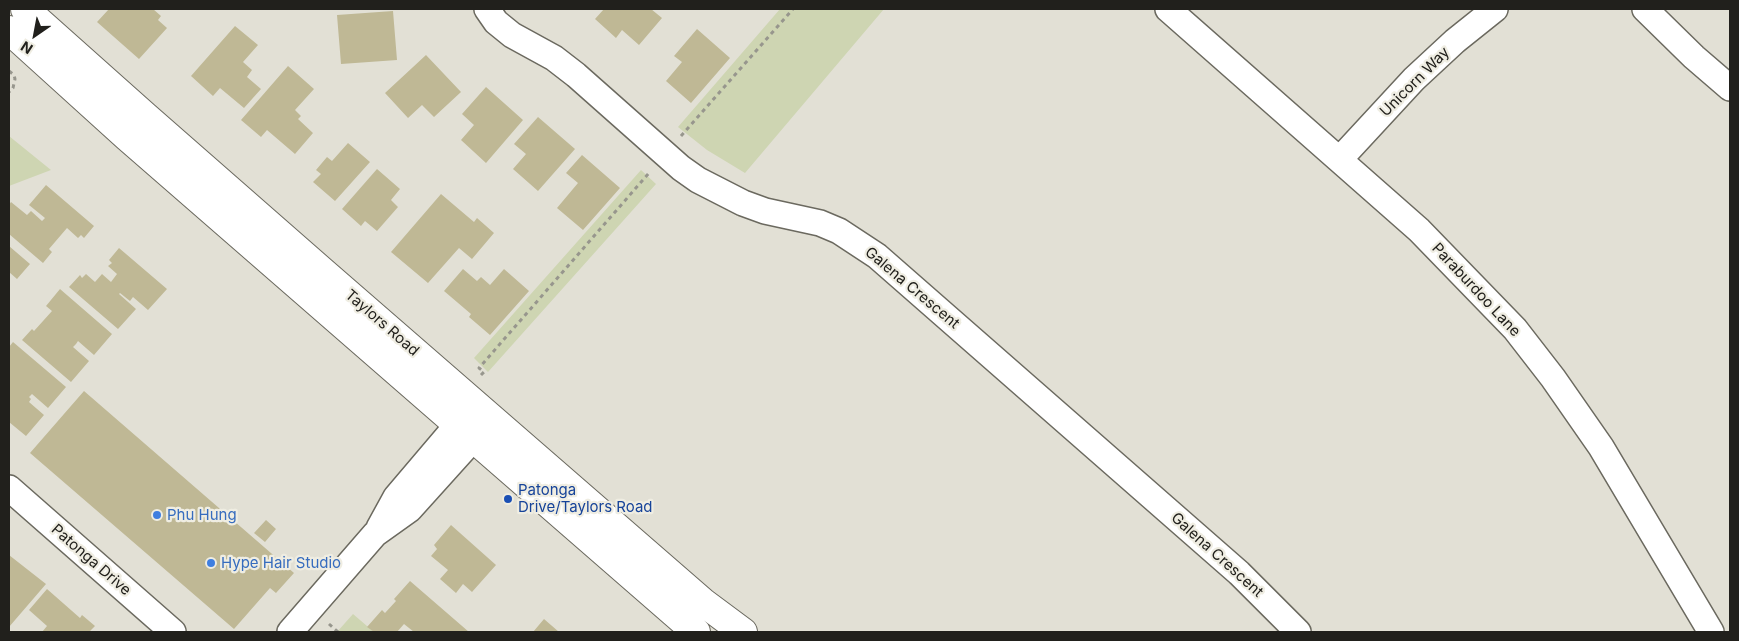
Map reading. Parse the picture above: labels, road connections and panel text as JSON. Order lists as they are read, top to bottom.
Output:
{
  "streets": {
    "main road": ["Taylors Road"],
    "street": [
      "Unicorn Way",
      "Galena Crescent",
      "Paraburdoo Lane",
      "Patonga Drive"
    ]
  },
  "crossings": [
    ["Unicorn Way", "Paraburdoo Lane"]
  ],
  "places": ["Patonga Drive/Taylors Road", "Phu Hung", "Hype Hair Studio"],
  "north": "bottom left"
}
